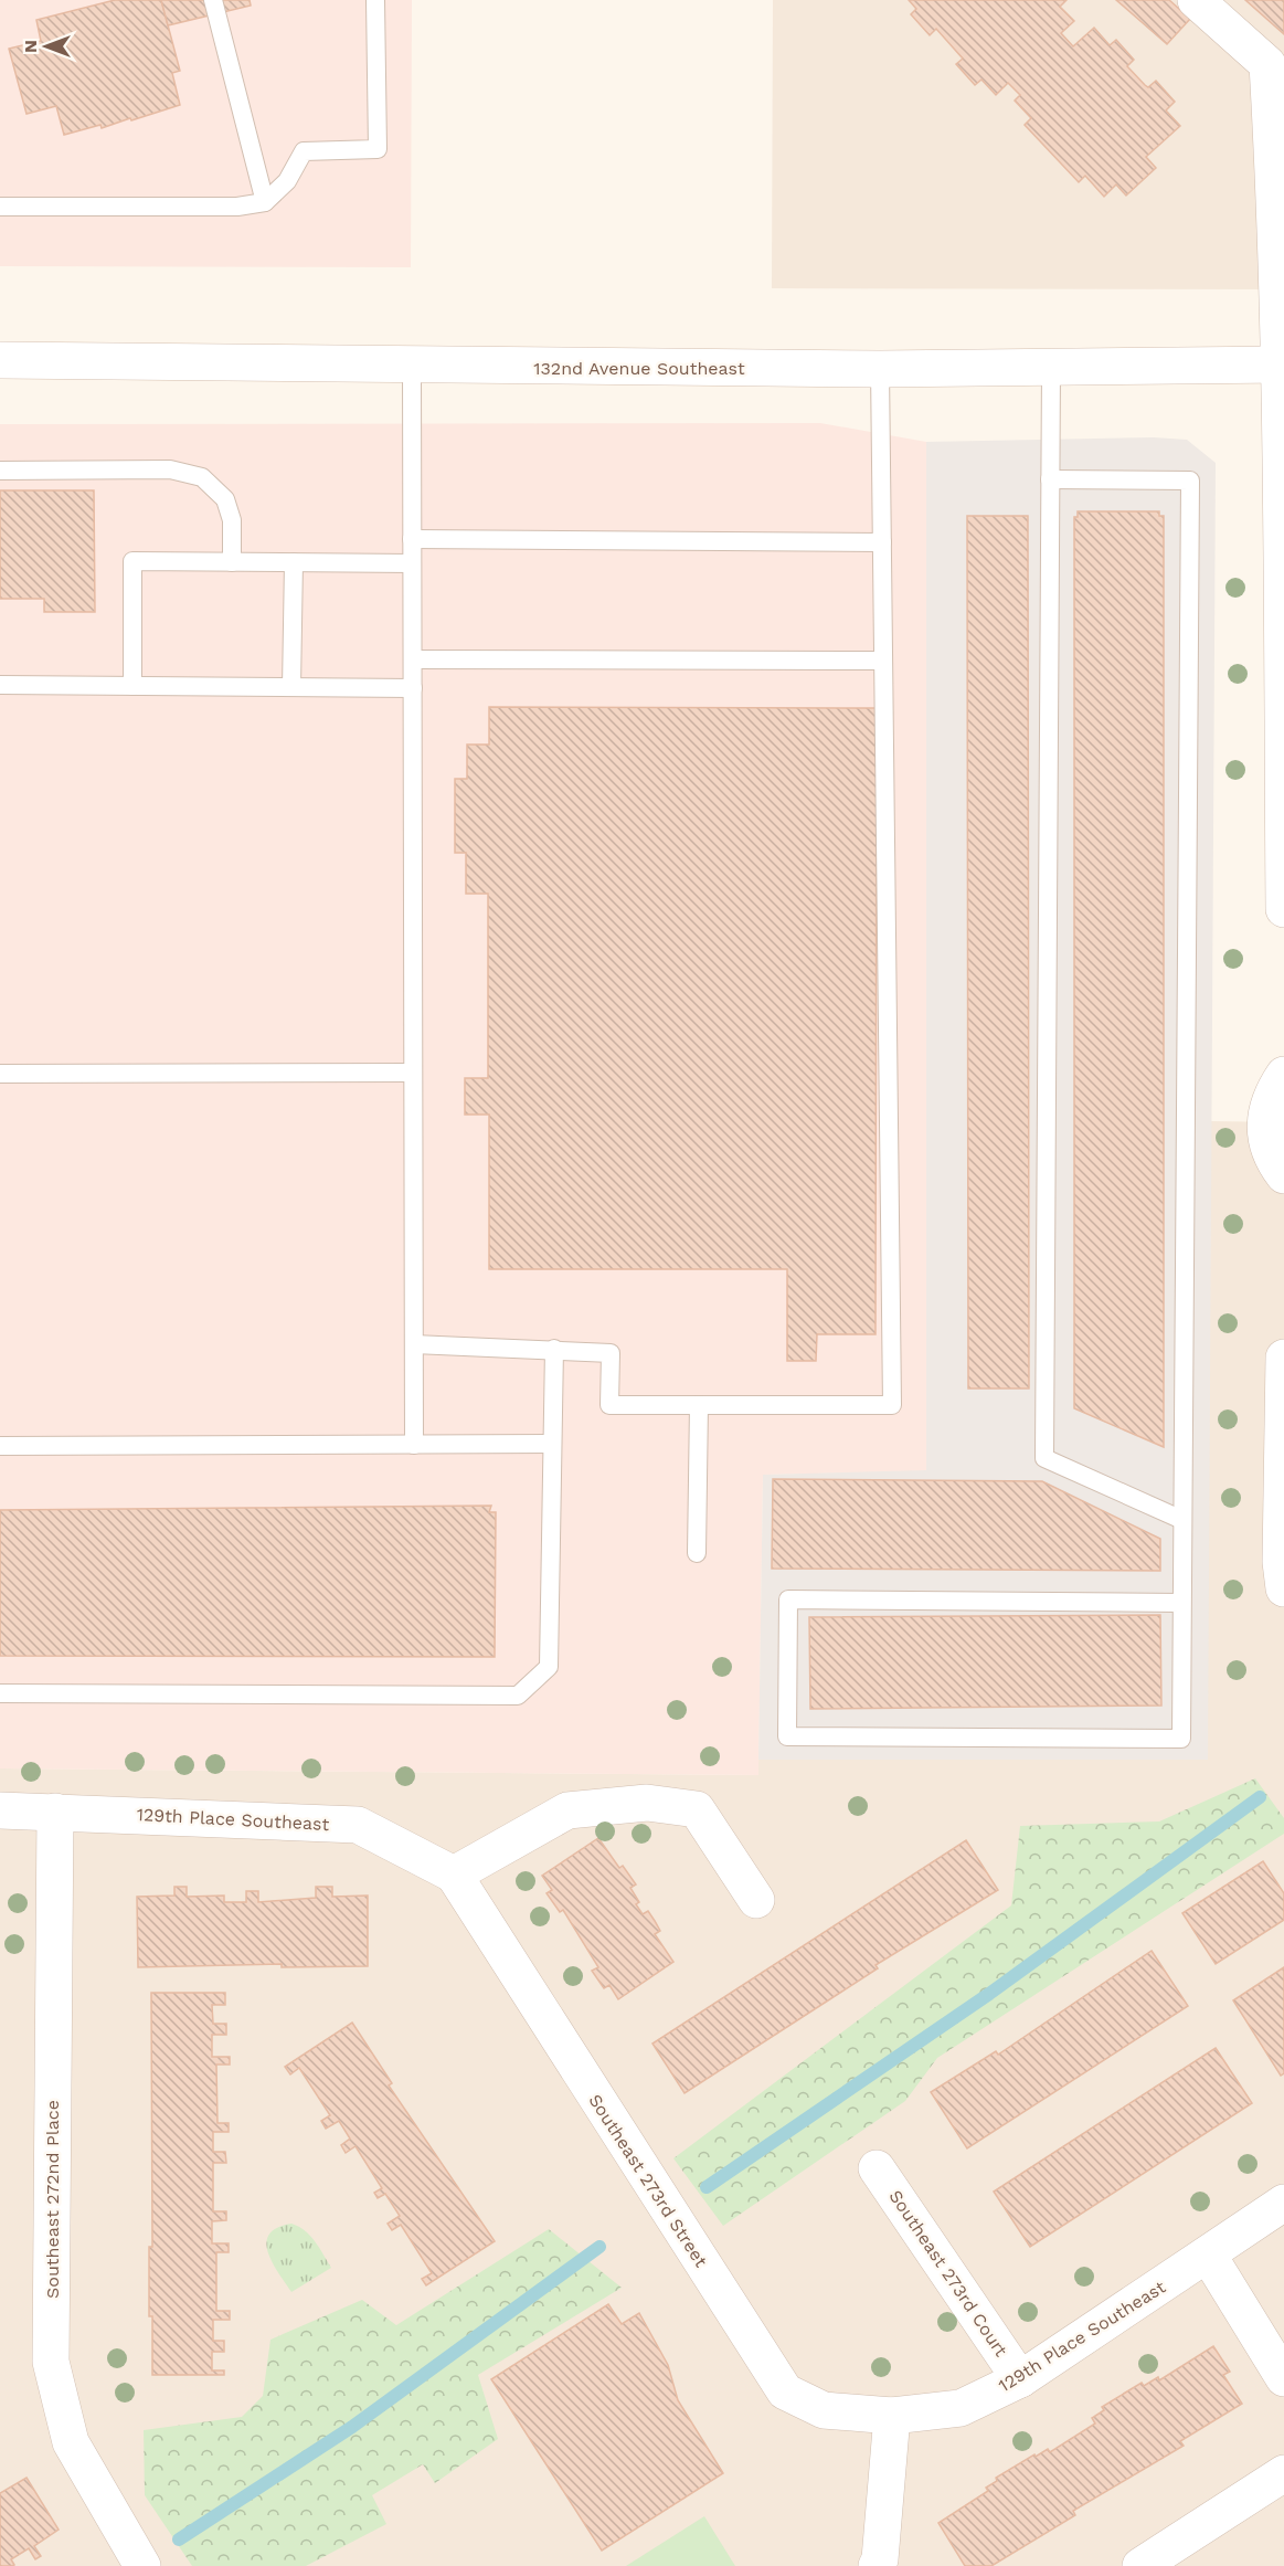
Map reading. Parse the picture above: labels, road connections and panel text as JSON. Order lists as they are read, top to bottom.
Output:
{
  "streets": {
    "street": [
      "132nd Avenue Southeast",
      "129th Place Southeast",
      "Southeast 273rd Street",
      "Southeast 272nd Place",
      "Southeast 273rd Court"
    ]
  },
  "crossings": [
    ["129th Place Southeast", "Southeast 273rd Street"],
    ["129th Place Southeast", "Southeast 272nd Place"],
    ["129th Place Southeast", "Southeast 273rd Court"]
  ],
  "north": "left"
}
